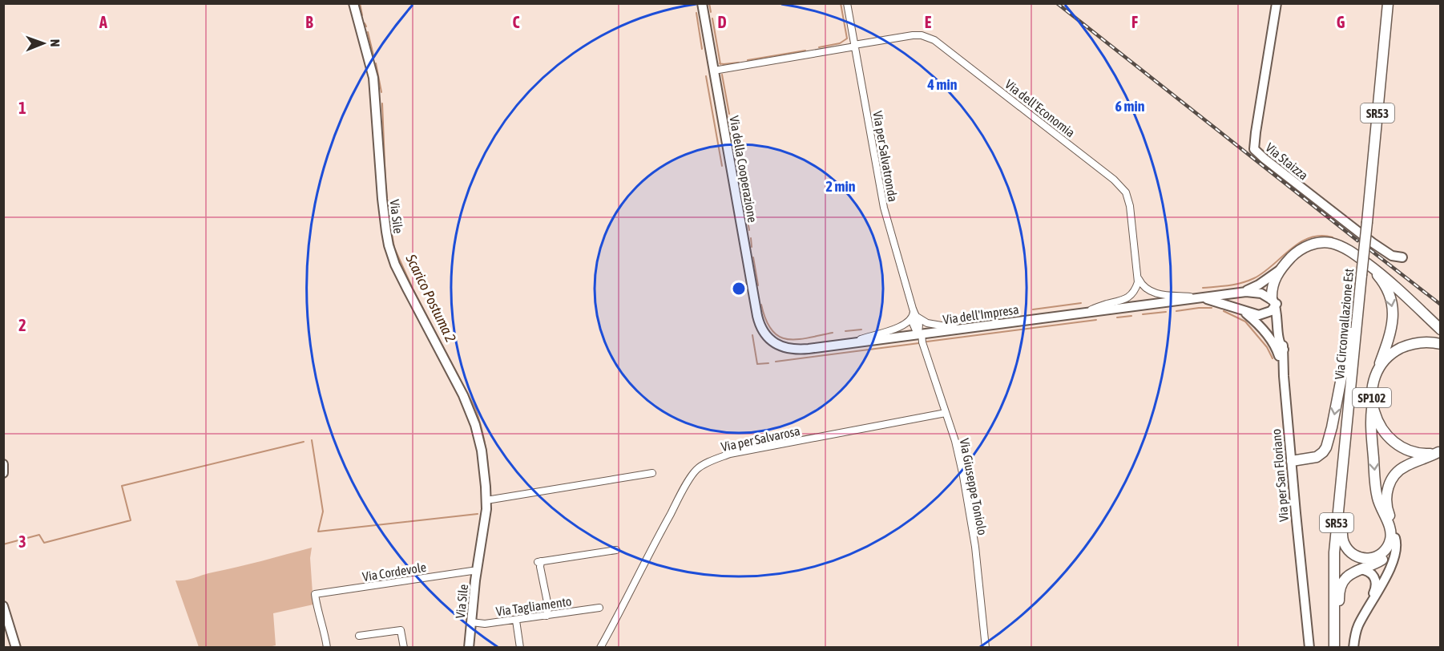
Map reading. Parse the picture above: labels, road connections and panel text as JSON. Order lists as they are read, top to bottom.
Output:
{
  "streets": {
    "main road": ["SR53", "Via Circonvallazione Est", "SP102"],
    "street": [
      "Via dell'Economia",
      "Via per Salvatronda",
      "Via Staizza",
      "Via della Cooperazione",
      "Via Sile",
      "Via dell'Impresa",
      "Via per Salvarosa",
      "Via per San Floriano",
      "Via Giuseppe Toniolo",
      "Via Cordevole",
      "Via Tagliamento"
    ]
  },
  "crossings": [
    ["Via dell'Economia", "Via per Salvatronda"],
    ["Via dell'Economia", "Via della Cooperazione"],
    ["Via per Salvatronda", "Via dell'Impresa"],
    ["Via per Salvatronda", "Via Giuseppe Toniolo"],
    ["Via della Cooperazione", "Via dell'Impresa"],
    ["Via Sile", "Via Cordevole"],
    ["Via Sile", "Via Tagliamento"],
    ["Via dell'Impresa", "Via per San Floriano"],
    ["Via dell'Impresa", "Via Giuseppe Toniolo"],
    ["Via per Salvarosa", "Via Giuseppe Toniolo"]
  ],
  "water": ["Scarico Postuma 2"],
  "north": "right",
  "grid": {
    "columns": [
      "A",
      "B",
      "C",
      "D",
      "E",
      "F",
      "G"
    ],
    "rows": ["1", "2", "3"]
  },
  "rings": ["4 min", "6 min", "2 min"]
}
